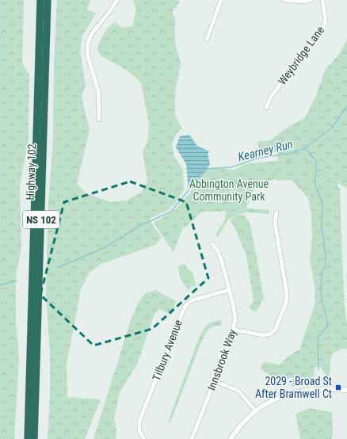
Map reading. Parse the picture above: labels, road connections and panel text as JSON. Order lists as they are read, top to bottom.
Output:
{
  "streets": {
    "highway": ["Highway 102", "NS 102"],
    "street": ["Weybridge Lane", "Tilbury Avenue", "Innsbrook Way"]
  },
  "crossings": [
    ["Tilbury Avenue", "Innsbrook Way"]
  ],
  "water": ["Kearney Run"],
  "parks": ["Abbington Avenue Community Park"],
  "places": {
    "transit": ["2029 - Broad St After Bramwell Ct"]
  }
}
